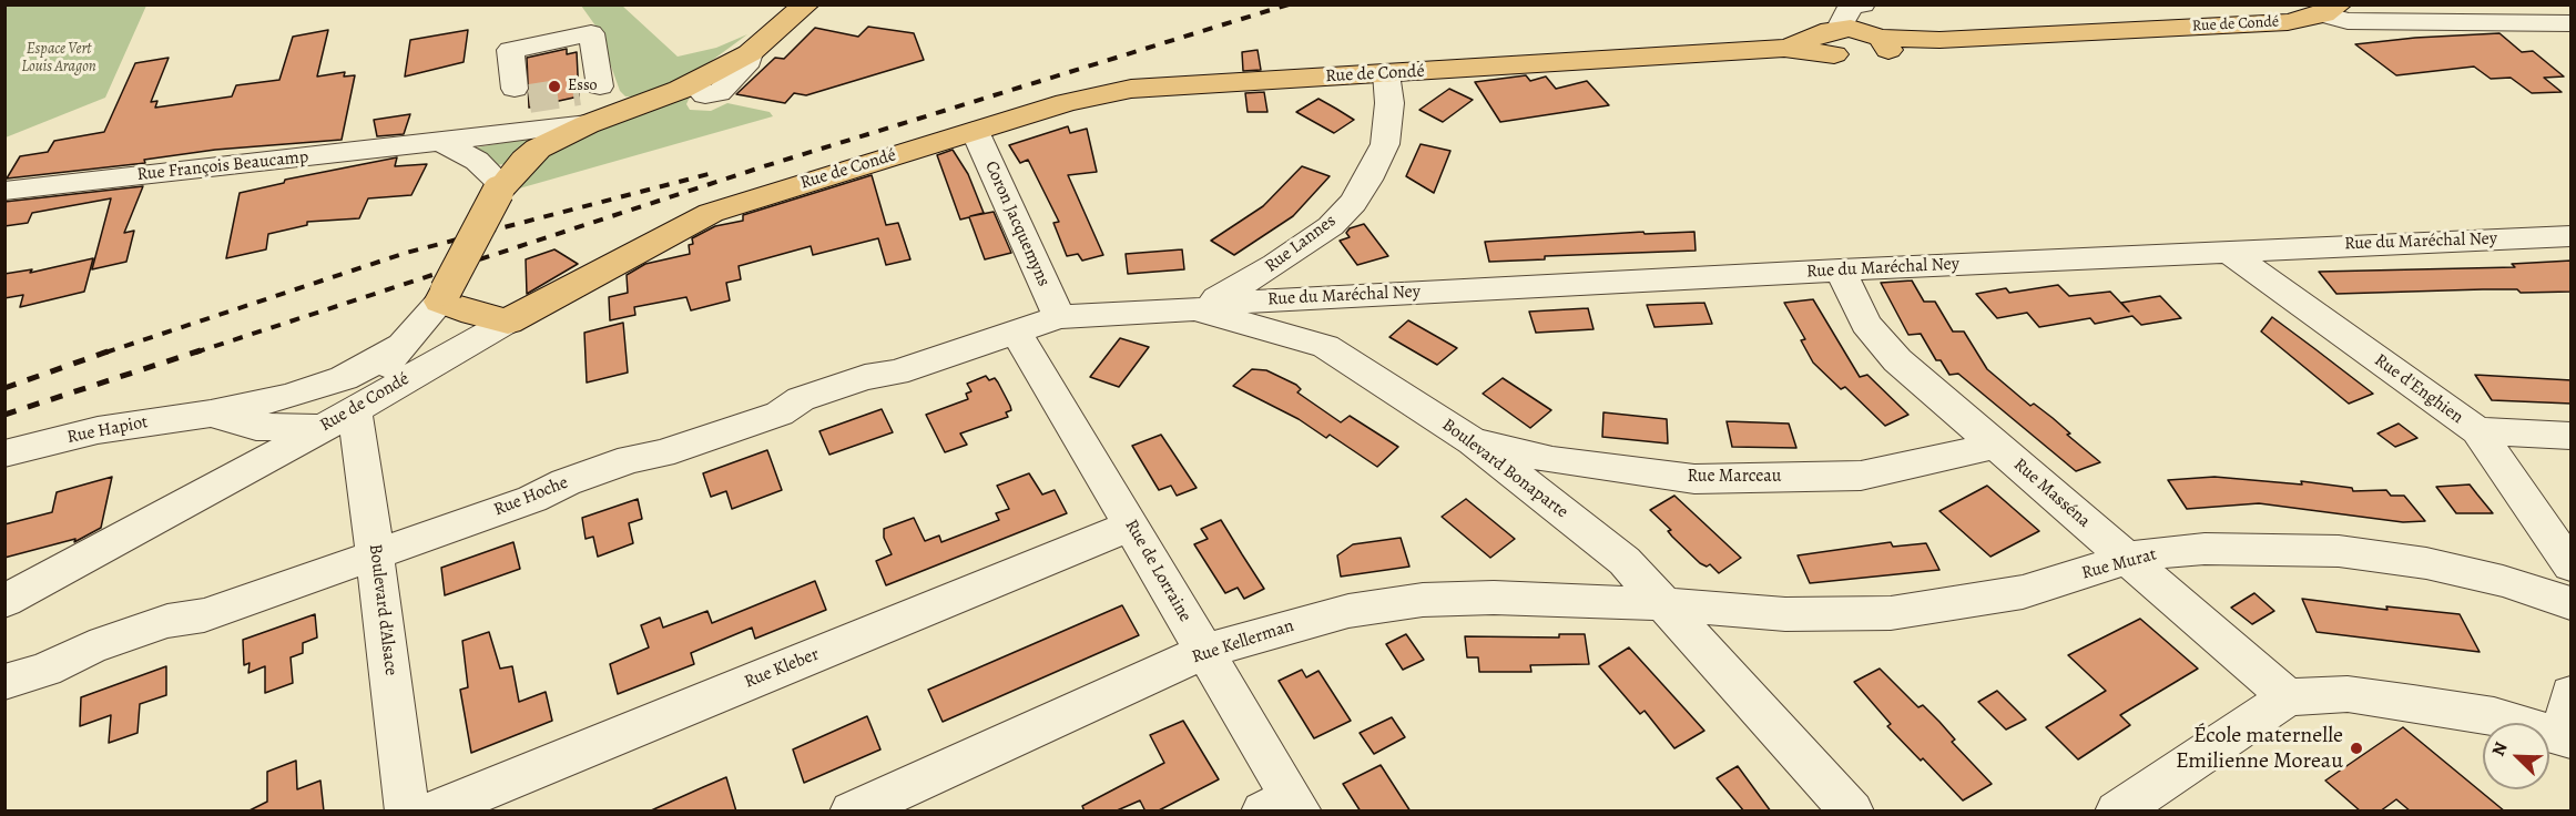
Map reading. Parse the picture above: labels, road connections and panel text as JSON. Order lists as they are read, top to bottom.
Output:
{
  "streets": {
    "main road": ["Rue de Condé"],
    "street": [
      "Rue François Beaucamp",
      "Coron Jacquemyns",
      "Rue du Maréchal Ney",
      "Rue Lannes",
      "Rue d'Enghien",
      "Rue Hapiot",
      "Boulevard Bonaparte",
      "Rue Marceau",
      "Rue Masséna",
      "Rue Hoche",
      "Rue Murat",
      "Rue de Lorraine",
      "Boulevard d'Alsace",
      "Rue Kellerman",
      "Rue Kleber"
    ]
  },
  "crossings": [
    ["Rue de Condé", "Coron Jacquemyns"],
    ["Rue de Condé", "Rue Lannes"],
    ["Rue de Condé", "Rue Hapiot"],
    ["Rue de Condé", "Boulevard d'Alsace"],
    ["Coron Jacquemyns", "Boulevard Bonaparte"],
    ["Coron Jacquemyns", "Rue Hoche"],
    ["Rue du Maréchal Ney", "Rue Lannes"],
    ["Rue du Maréchal Ney", "Rue d'Enghien"],
    ["Rue du Maréchal Ney", "Boulevard Bonaparte"],
    ["Rue du Maréchal Ney", "Rue Masséna"],
    ["Rue Lannes", "Boulevard Bonaparte"],
    ["Boulevard Bonaparte", "Rue Marceau"],
    ["Boulevard Bonaparte", "Rue Hoche"],
    ["Boulevard Bonaparte", "Rue Murat"],
    ["Boulevard Bonaparte", "Rue Kellerman"],
    ["Rue Marceau", "Rue Masséna"],
    ["Rue Masséna", "Rue Murat"],
    ["Rue Hoche", "Rue de Lorraine"],
    ["Rue Hoche", "Boulevard d'Alsace"],
    ["Rue Murat", "Rue Kellerman"],
    ["Rue de Lorraine", "Rue Kellerman"],
    ["Rue de Lorraine", "Rue Kleber"]
  ],
  "parks": ["Espace Vert Louis Aragon"],
  "places": ["Esso", "École maternelle Emilienne Moreau"],
  "north": "top left"
}
